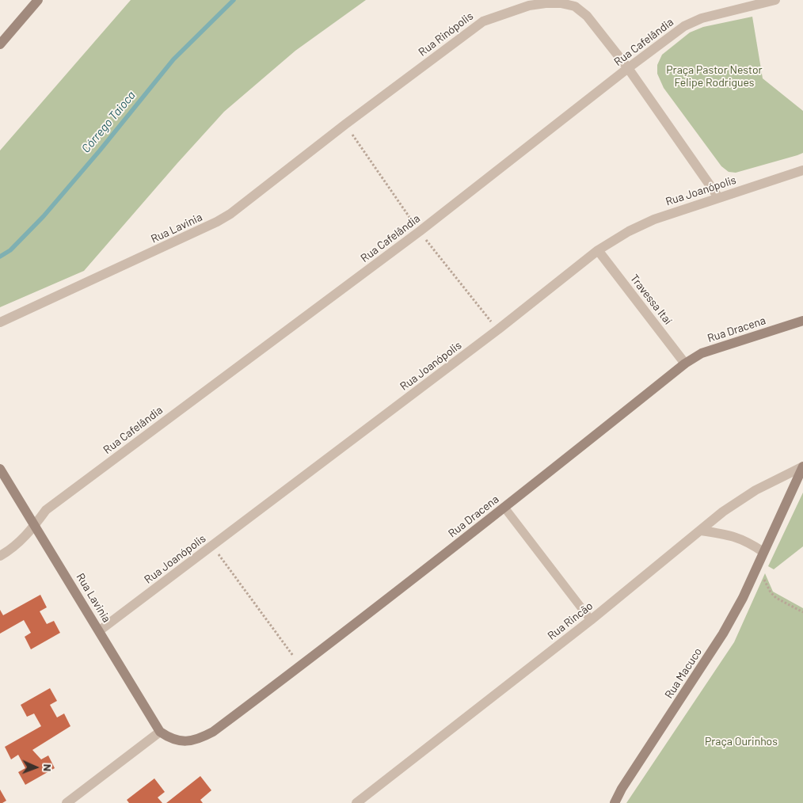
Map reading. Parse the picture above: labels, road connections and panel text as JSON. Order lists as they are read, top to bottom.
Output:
{
  "streets": {
    "street": [
      "Rua Rinópolis",
      "Rua Cafelândia",
      "Rua Joanópolis",
      "Rua Lavinia",
      "Travessa Itaí",
      "Rua Dracena",
      "Rua Rincão",
      "Rua Macuco"
    ]
  },
  "crossings": [
    ["Rua Rinópolis", "Rua Cafelândia"],
    ["Rua Rinópolis", "Rua Joanópolis"],
    ["Rua Rinópolis", "Rua Lavinia"],
    ["Rua Cafelândia", "Rua Lavinia"],
    ["Rua Joanópolis", "Rua Lavinia"],
    ["Rua Joanópolis", "Travessa Itaí"],
    ["Rua Lavinia", "Rua Dracena"],
    ["Travessa Itaí", "Rua Dracena"],
    ["Rua Rincão", "Rua Macuco"]
  ],
  "water": ["Córrego Taioca"],
  "parks": ["Praça Pastor Nestor Felipe Rodrigues", "Praça Ourinhos"],
  "north": "right"
}
